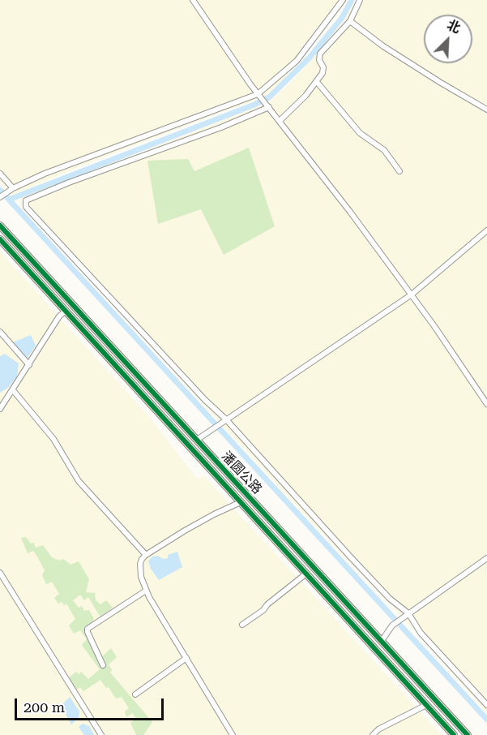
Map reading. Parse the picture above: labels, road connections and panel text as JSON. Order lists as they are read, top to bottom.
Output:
{
  "streets": {
    "main road": ["潘圆公路"]
  },
  "scale_bar": "200 m",
  "north": "top right"
}
